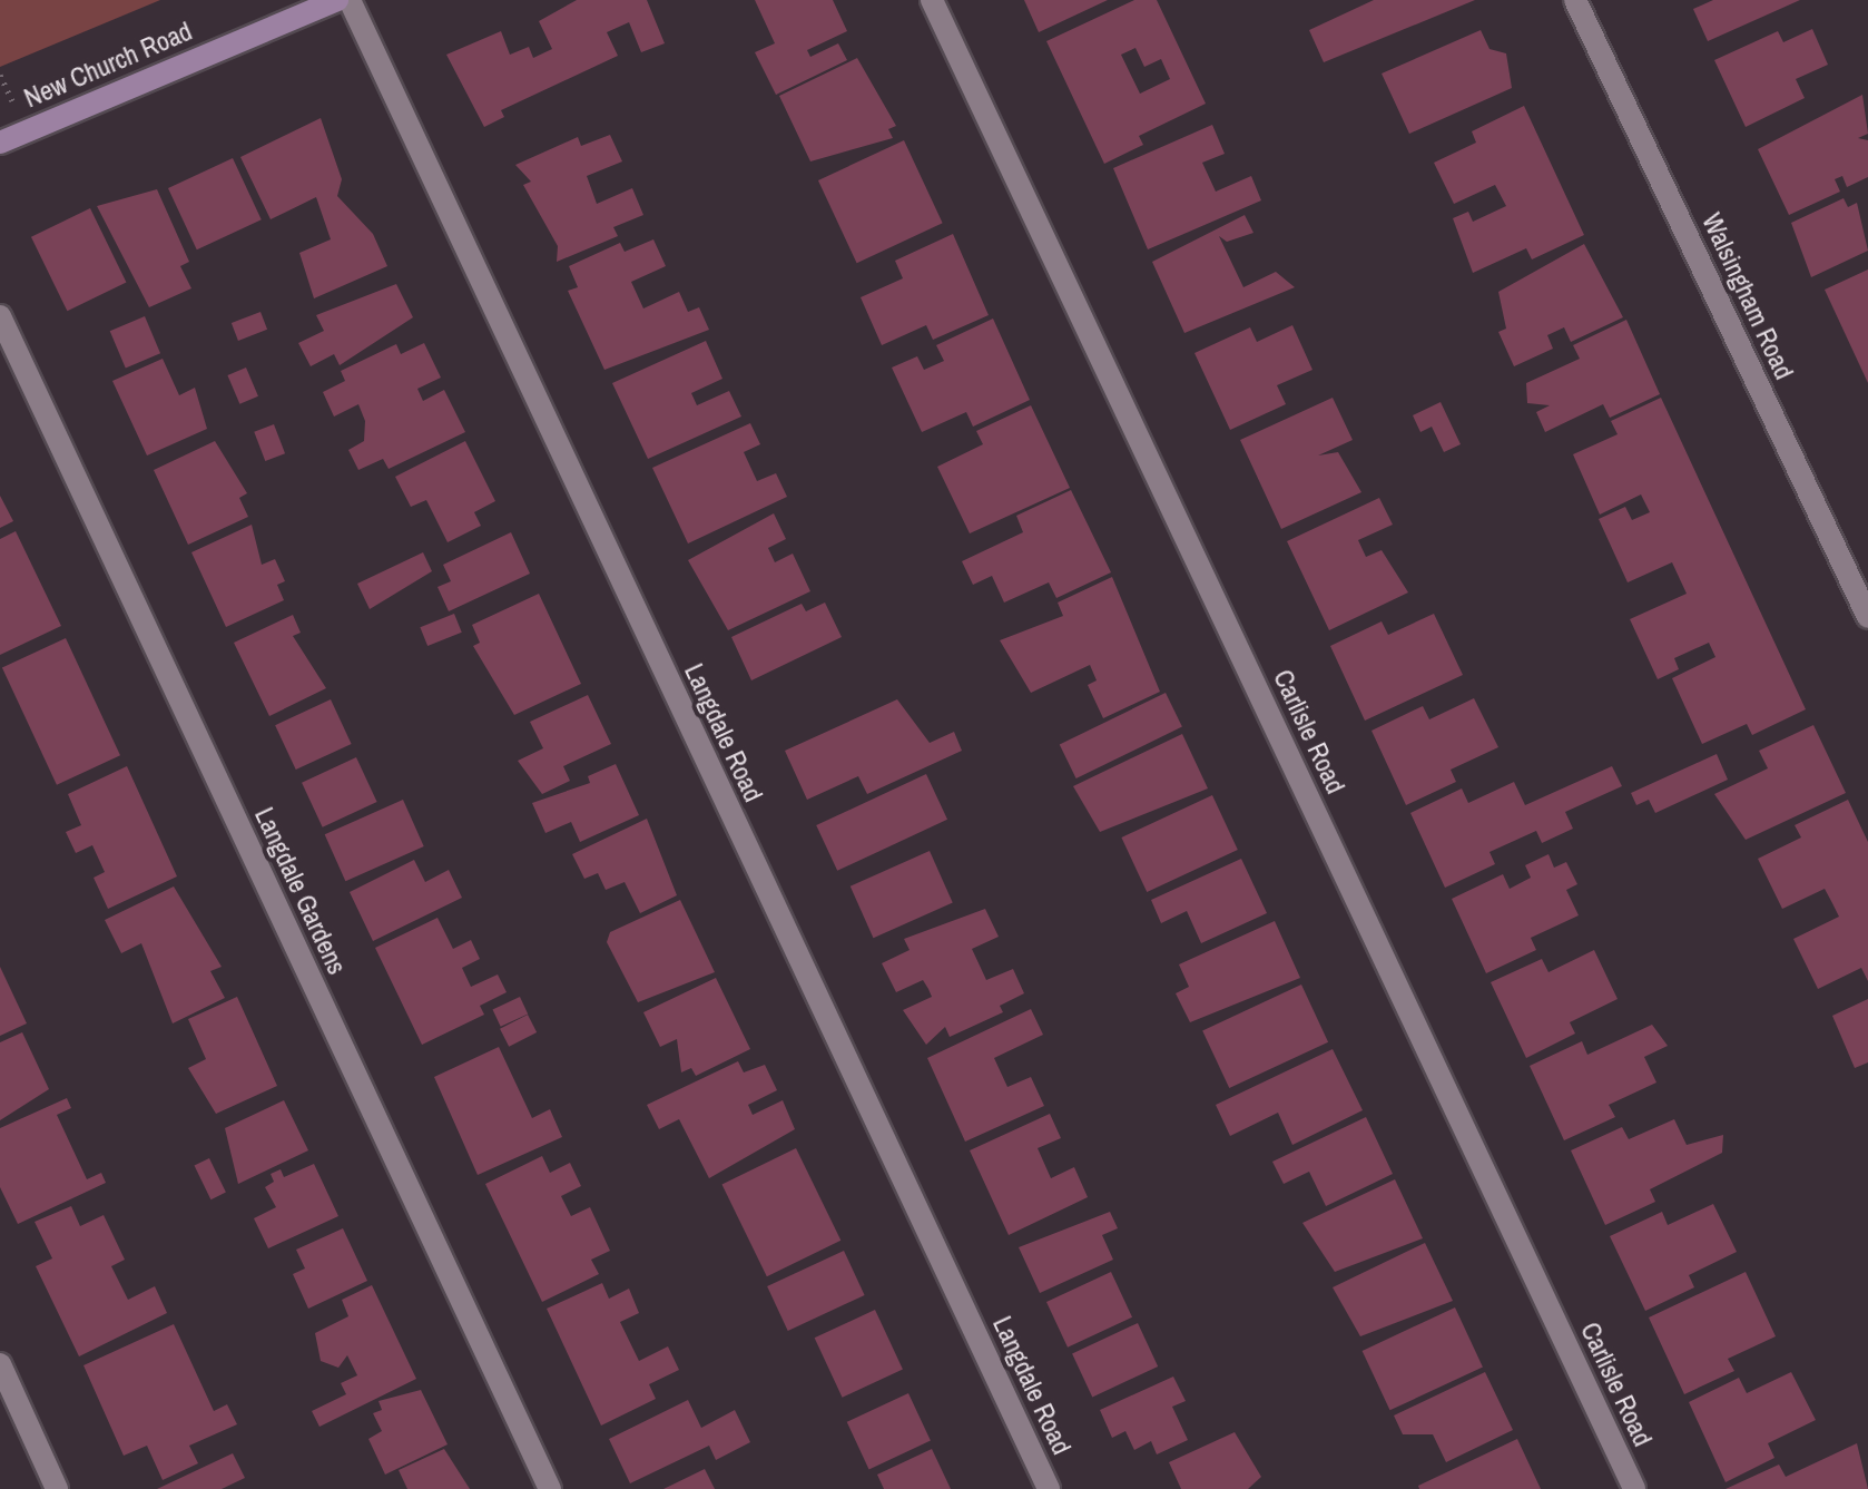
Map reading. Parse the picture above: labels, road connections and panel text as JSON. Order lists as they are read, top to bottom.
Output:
{
  "streets": {
    "main road": ["New Church Road"],
    "street": [
      "Walsingham Road",
      "Carlisle Road",
      "Langdale Road",
      "Langdale Gardens"
    ]
  }
}
